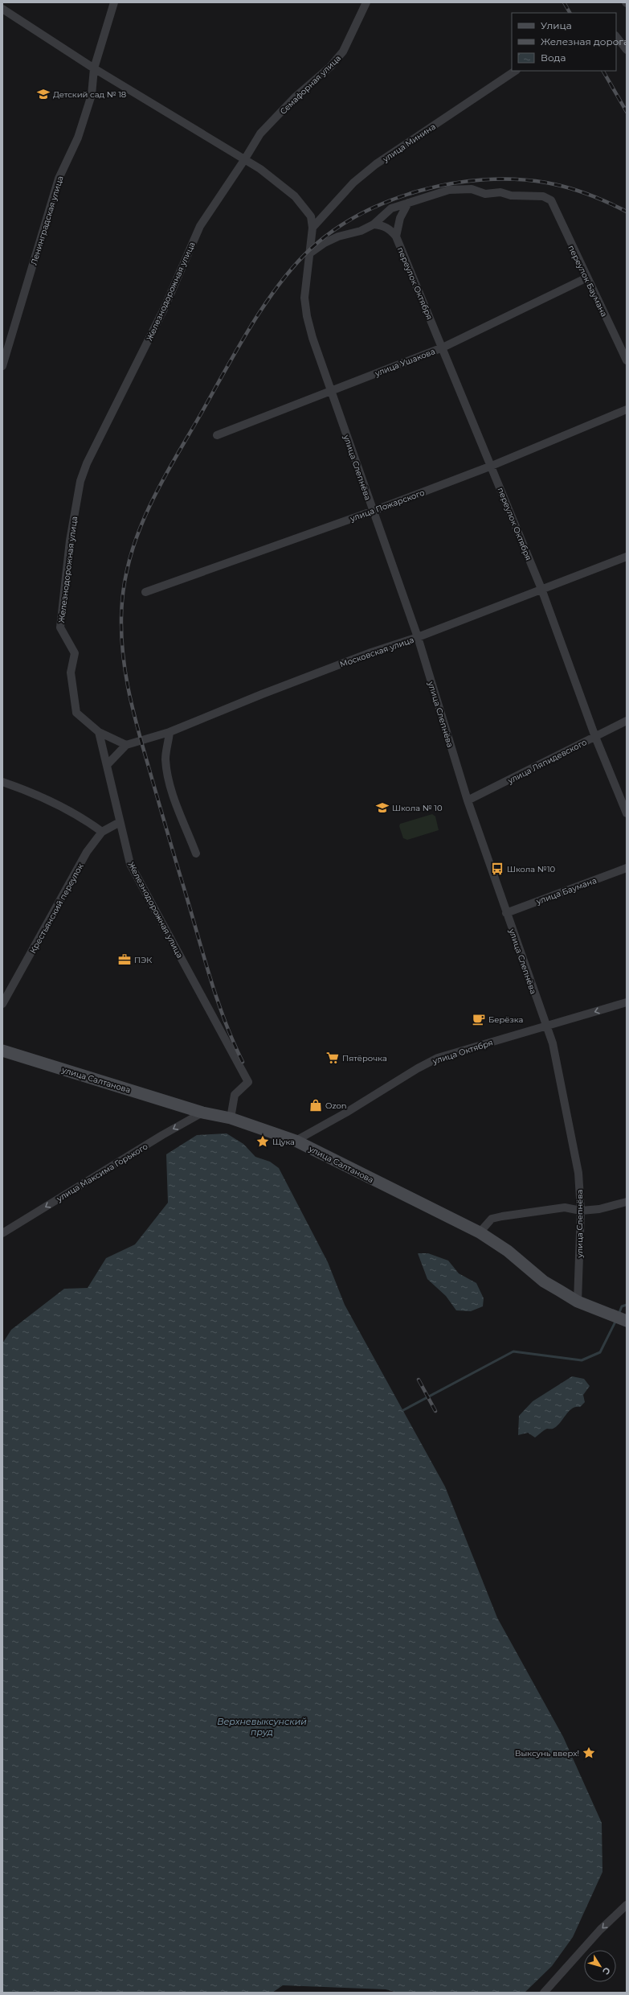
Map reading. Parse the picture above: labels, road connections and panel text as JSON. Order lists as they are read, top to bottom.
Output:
{
  "streets": {
    "main road": ["улица Салтанова"],
    "street": [
      "Семафорная улица",
      "улица Минина",
      "Ленинградская улица",
      "переулок Баумана",
      "переулок Октября",
      "Железнодорожная улица",
      "улица Ушакова",
      "улица Слепнёва",
      "улица Пожарского",
      "Московская улица",
      "улица Ляпидевского",
      "улица Баумана",
      "Крестьянский переулок",
      "улица Октября",
      "улица Максима Горького"
    ]
  },
  "crossings": [
    ["Семафорная улица", "Железнодорожная улица"],
    ["Семафорная улица", "улица Слепнёва"],
    ["улица Минина", "улица Слепнёва"],
    ["Ленинградская улица", "улица Слепнёва"],
    ["переулок Баумана", "переулок Октября"],
    ["переулок Баумана", "улица Ушакова"],
    ["переулок Октября", "улица Ушакова"],
    ["переулок Октября", "улица Пожарского"],
    ["переулок Октября", "Московская улица"],
    ["переулок Октября", "улица Ляпидевского"],
    ["Железнодорожная улица", "улица Слепнёва"],
    ["Железнодорожная улица", "Крестьянский переулок"],
    ["Железнодорожная улица", "улица Салтанова"],
    ["улица Ушакова", "улица Слепнёва"],
    ["улица Слепнёва", "улица Пожарского"],
    ["улица Слепнёва", "Московская улица"],
    ["улица Слепнёва", "улица Ляпидевского"],
    ["улица Слепнёва", "улица Баумана"],
    ["улица Слепнёва", "улица Октября"],
    ["улица Слепнёва", "улица Салтанова"],
    ["улица Октября", "улица Салтанова"],
    ["улица Салтанова", "улица Максима Горького"]
  ],
  "one_way": ["улица Максима Горького"],
  "water": ["Верхневыксунский пруд"],
  "places": {
    "school or university": ["Детский сад № 18", "Школа № 10"],
    "bus stop": ["Школа №10"],
    "office": ["ПЭК"],
    "cafe": ["Берёзка"],
    "supermarket": ["Пятёрочка"],
    "shop": ["Ozon"],
    "place": ["Щука", "Выксунь вверх!"]
  },
  "legend": ["Улица", "Железная дорога", "Вода"],
  "north": "bottom right"
}
